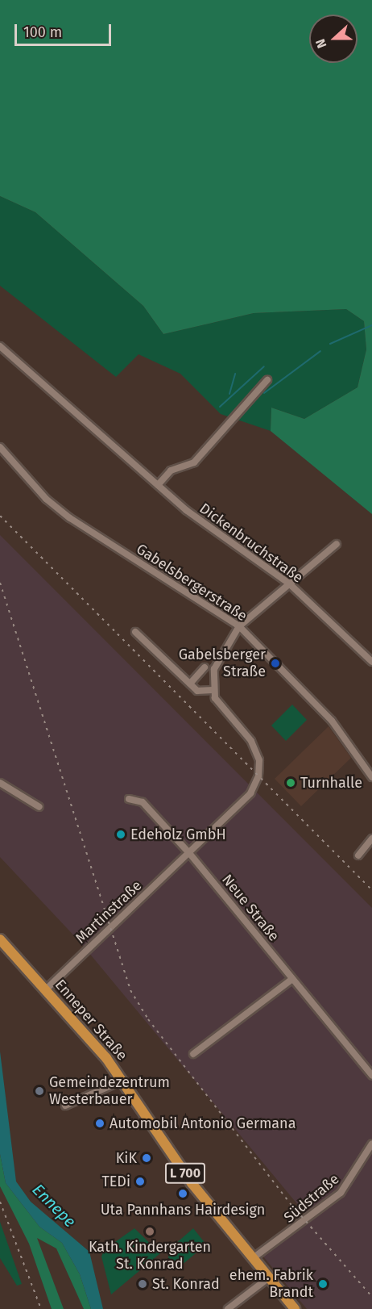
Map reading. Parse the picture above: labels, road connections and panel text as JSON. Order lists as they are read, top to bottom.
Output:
{
  "streets": {
    "main road": ["Enneper Straße", "L 700"],
    "street": [
      "Dickenbruchstraße",
      "Gabelsbergerstraße",
      "Neue Straße",
      "Martinstraße",
      "Südstraße"
    ]
  },
  "crossings": [
    ["Neue Straße", "Martinstraße"],
    ["Martinstraße", "Enneper Straße"],
    ["Enneper Straße", "Südstraße"]
  ],
  "water": ["Ennepe"],
  "places": [
    "Gabelsberger Straße",
    "Turnhalle",
    "Edeholz GmbH",
    "Gemeindezentrum Westerbauer",
    "Automobil Antonio Germana",
    "KiK",
    "TEDi",
    "Uta Pannhans Hairdesign",
    "Kath. Kindergarten St. Konrad",
    "St. Konrad",
    "ehem. Fabrik Brandt"
  ],
  "scale_bar": "100 m",
  "north": "left"
}
